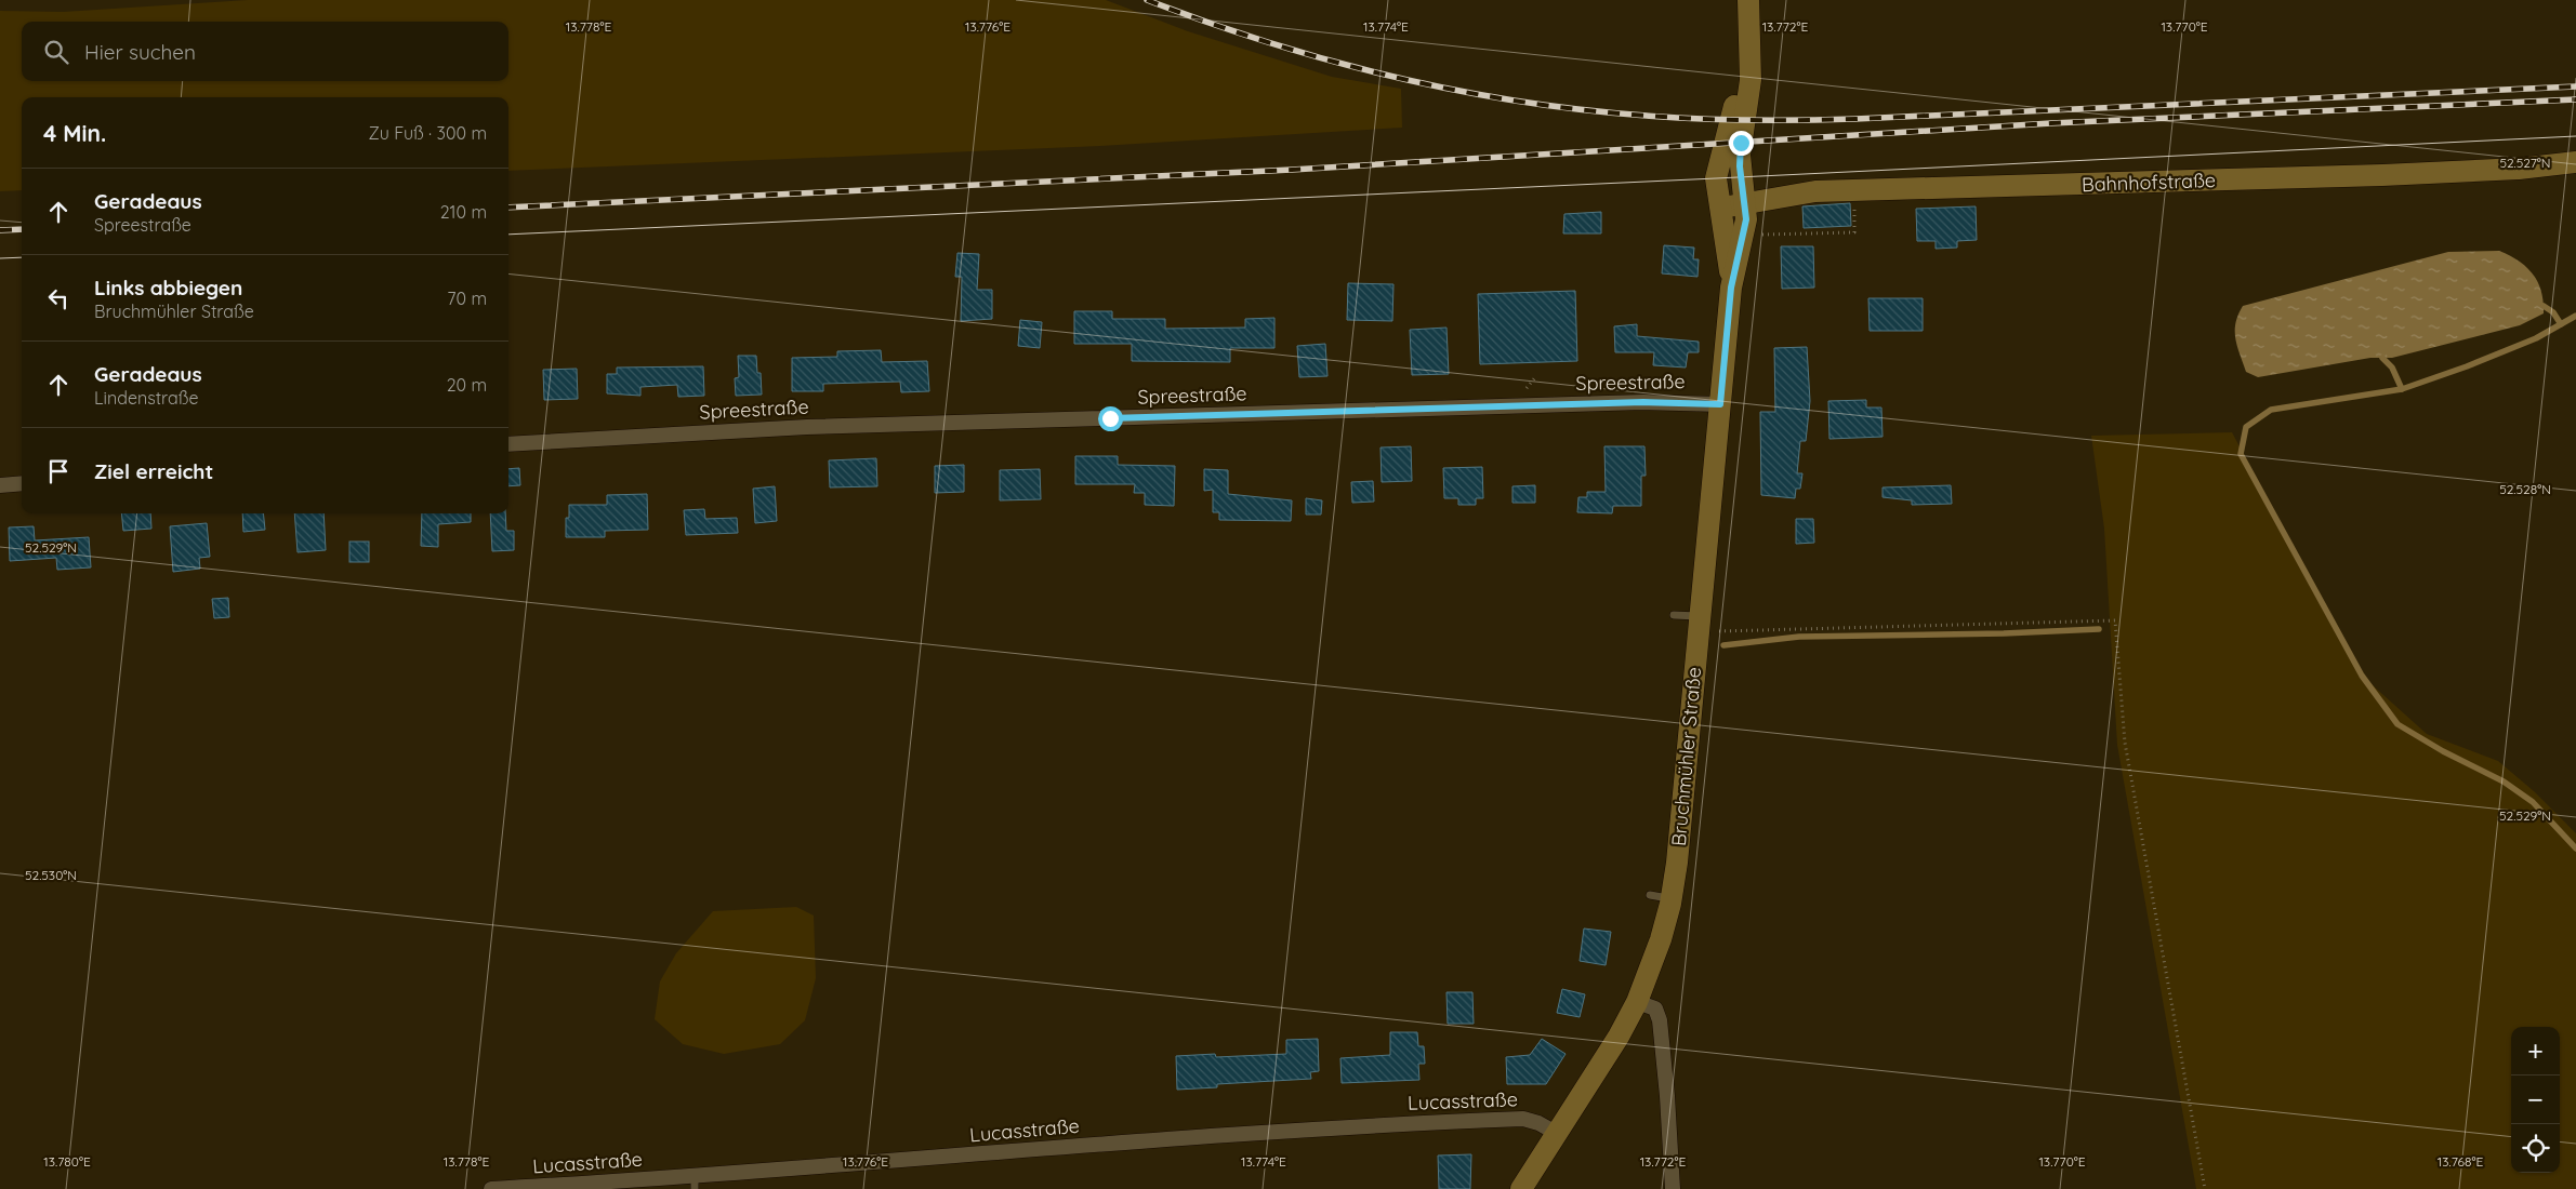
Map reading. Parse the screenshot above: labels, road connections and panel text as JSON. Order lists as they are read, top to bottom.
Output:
{
  "streets": {
    "main road": ["Bahnhofstraße", "Bruchmühler Straße"],
    "street": ["Spreestraße", "Lucasstraße"]
  },
  "crossings": [
    ["Bahnhofstraße", "Bruchmühler Straße"],
    ["Spreestraße", "Bruchmühler Straße"],
    ["Bruchmühler Straße", "Lucasstraße"]
  ],
  "page": {
    "search": "Hier suchen",
    "heading": ["4 Min.", "Zu Fuß · 300 m"],
    "list": [
      ["Geradeaus", "Spreestraße", "210 m"],
      ["Links abbiegen", "Bruchmühler Straße", "70 m"],
      ["Geradeaus", "Lindenstraße", "20 m"],
      "Ziel erreicht"
    ],
    "map_buttons": ["+", "−"]
  },
  "coordinates": [
    "13.778°E",
    "13.776°E",
    "13.774°E",
    "13.772°E",
    "13.770°E",
    "52.527°N",
    "52.528°N",
    "52.529°N",
    "52.530°N",
    "13.780°E",
    "13.768°E"
  ]
}
